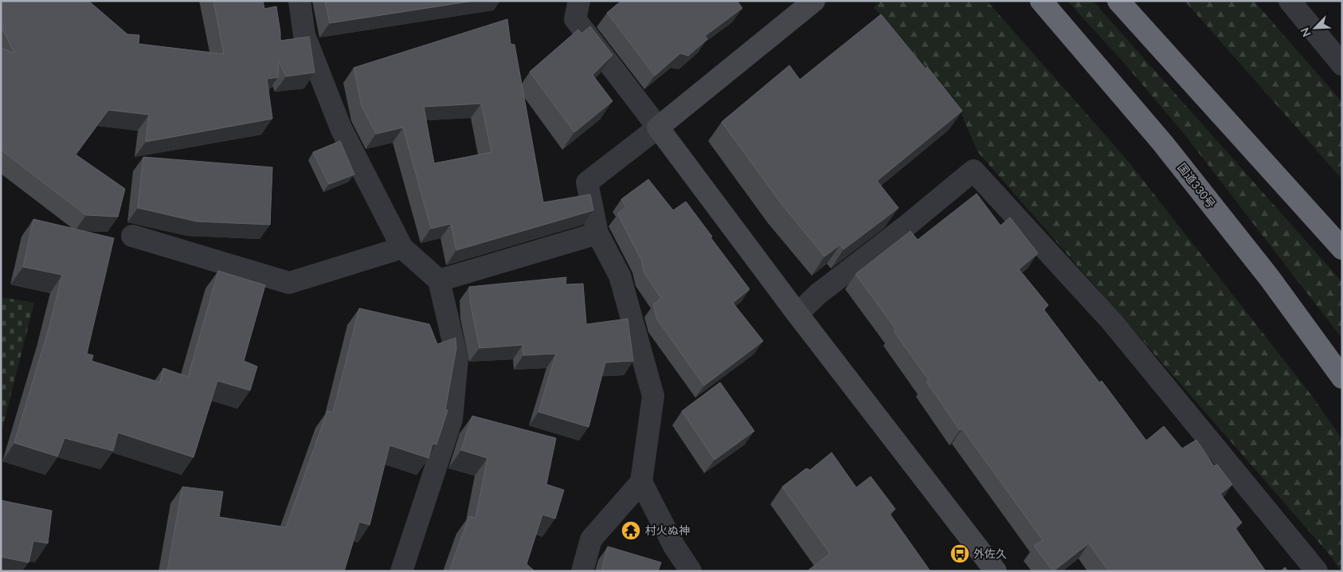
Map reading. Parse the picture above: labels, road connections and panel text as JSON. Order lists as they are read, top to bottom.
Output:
{
  "streets": {
    "highway": ["国道330号"]
  },
  "places": {
    "temple": ["村火ぬ神"],
    "bus stop": ["外佐久"]
  },
  "north": "bottom left"
}
